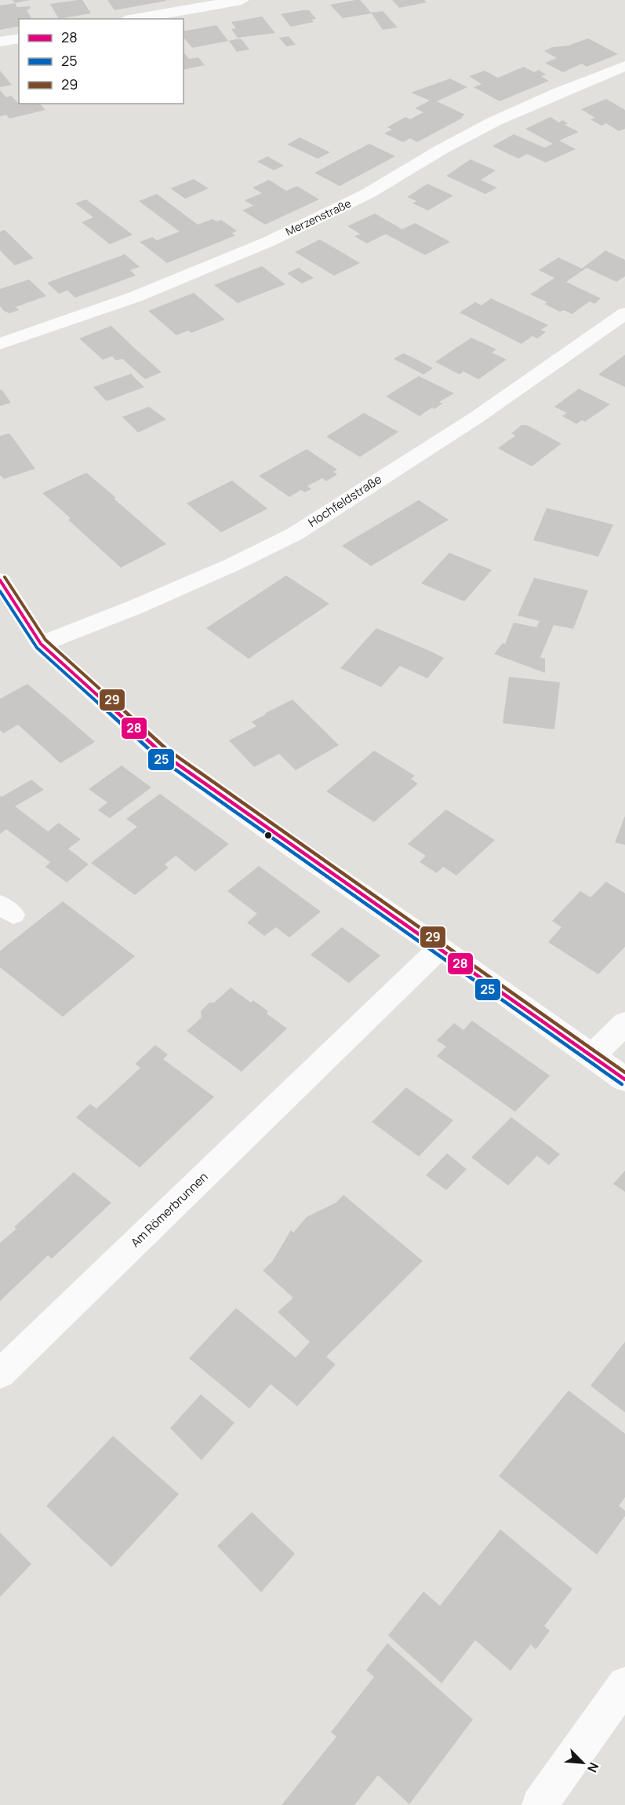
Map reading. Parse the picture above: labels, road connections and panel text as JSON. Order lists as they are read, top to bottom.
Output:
{
  "streets": {
    "street": ["Merzenstraße", "Hochfeldstraße", "Am Römerbrunnen"]
  },
  "lines": ["transit line 29", "transit line 28", "transit line 25"],
  "legend": ["28", "25", "29"],
  "north": "bottom right"
}
